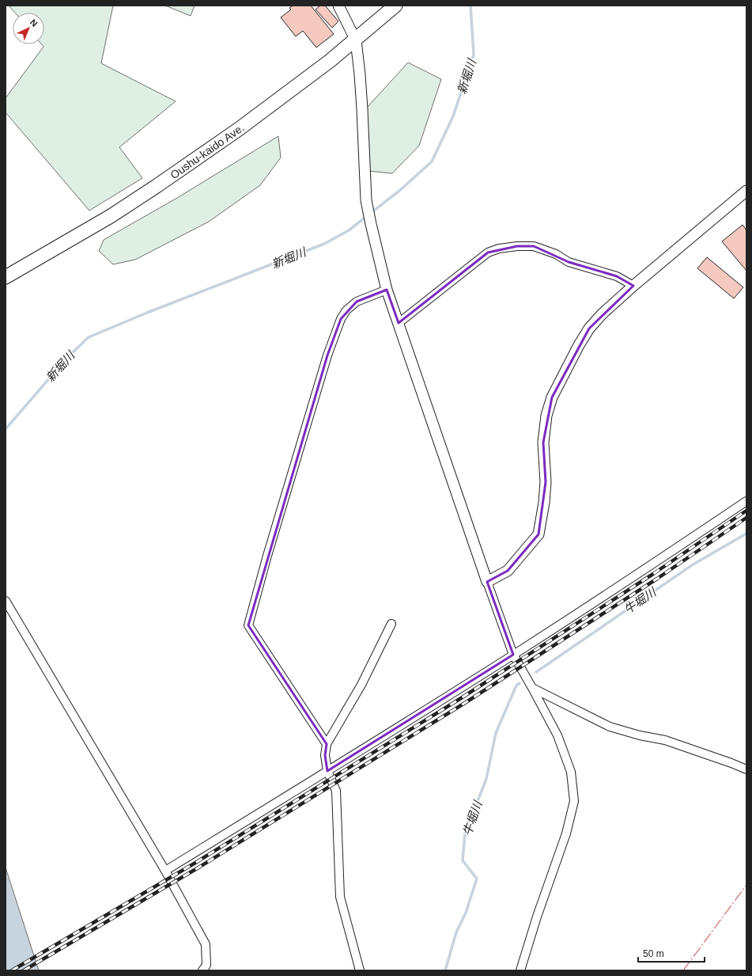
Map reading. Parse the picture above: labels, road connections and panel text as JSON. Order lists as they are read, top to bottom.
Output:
{
  "streets": {
    "highway": ["Oushu-kaido Ave."]
  },
  "water": ["新堀川", "牛堀川"],
  "scale_bar": "50 m",
  "north": "top right"
}
